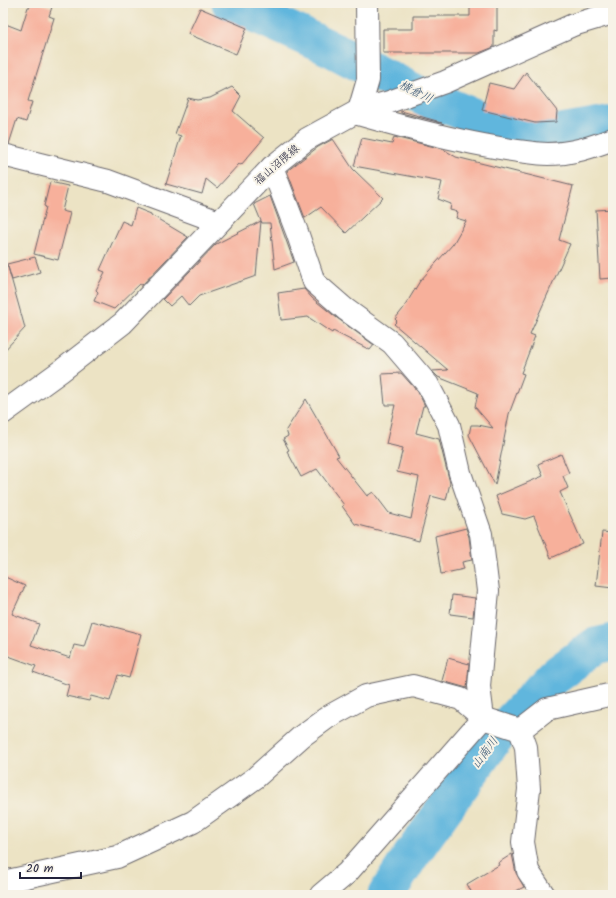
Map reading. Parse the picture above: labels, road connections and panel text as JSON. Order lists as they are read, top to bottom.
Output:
{
  "streets": {
    "street": ["福山沼隈線"]
  },
  "water": ["横倉川", "山南川"],
  "scale_bar": "20 m"
}
